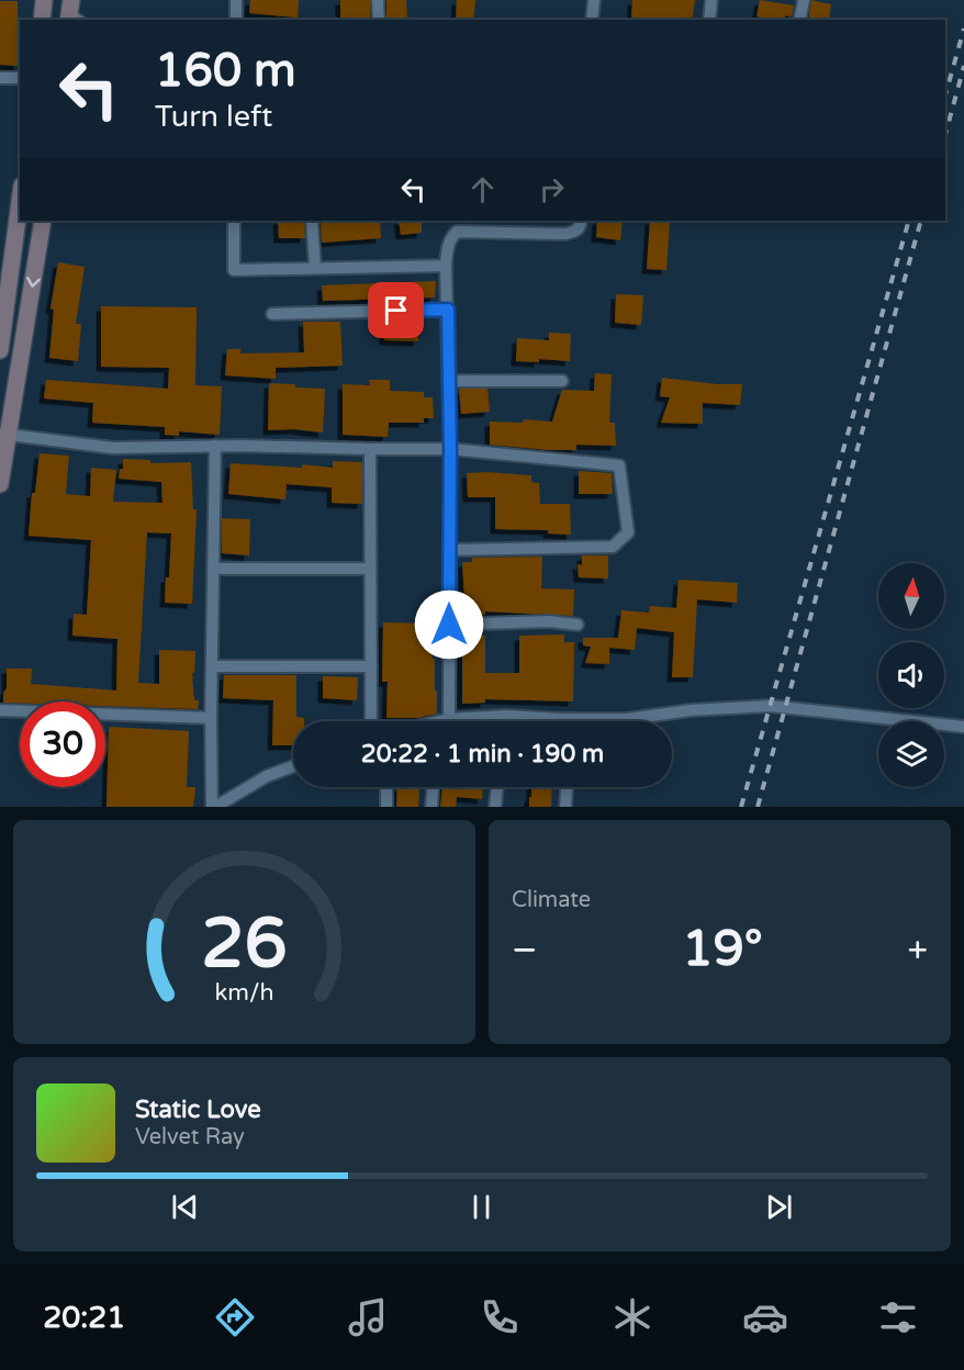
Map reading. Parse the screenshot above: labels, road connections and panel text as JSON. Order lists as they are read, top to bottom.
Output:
{
  "north": "top",
  "page": {
    "turn": ["160 m", "Turn left"],
    "limit": "30",
    "trip": "20:22 · 1 min · 190 m",
    "tile": "Climate",
    "heat": ["−", "19°", "+"],
    "song": ["Static Love", "Velvet Ray"],
    "tabs": "20:21",
    "gauge": ["26", "km/h"]
  }
}
